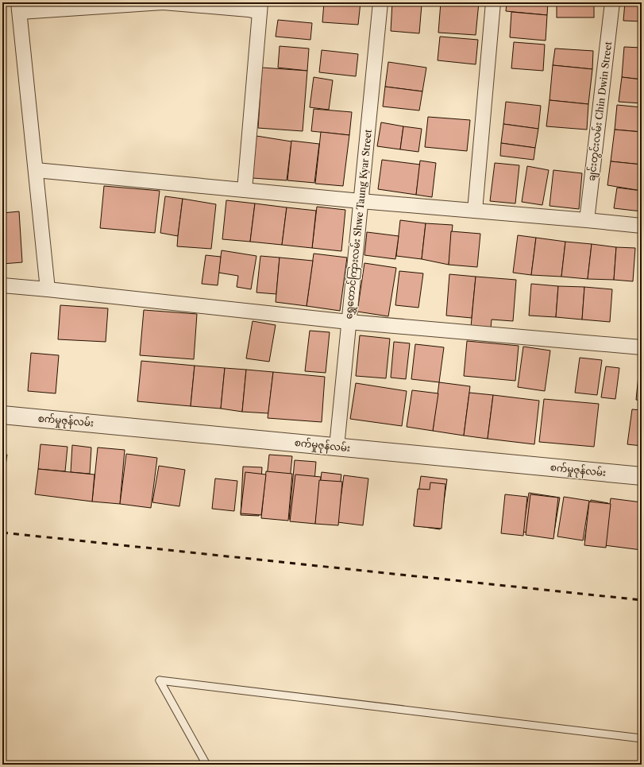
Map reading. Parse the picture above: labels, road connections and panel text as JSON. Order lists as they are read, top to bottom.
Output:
{
  "streets": {
    "street": ["ချင်းတွင်းလမ်း Chin Dwin Street", "ရွှေတောင်ကြားလမ်း Shwe Taung Kyar Street", "စက်မှုဇုန်လမ်း"]
  },
  "crossings": [
    ["ရွှေတောင်ကြားလမ်း Shwe Taung Kyar Street", "စက်မှုဇုန်လမ်း"]
  ]
}
